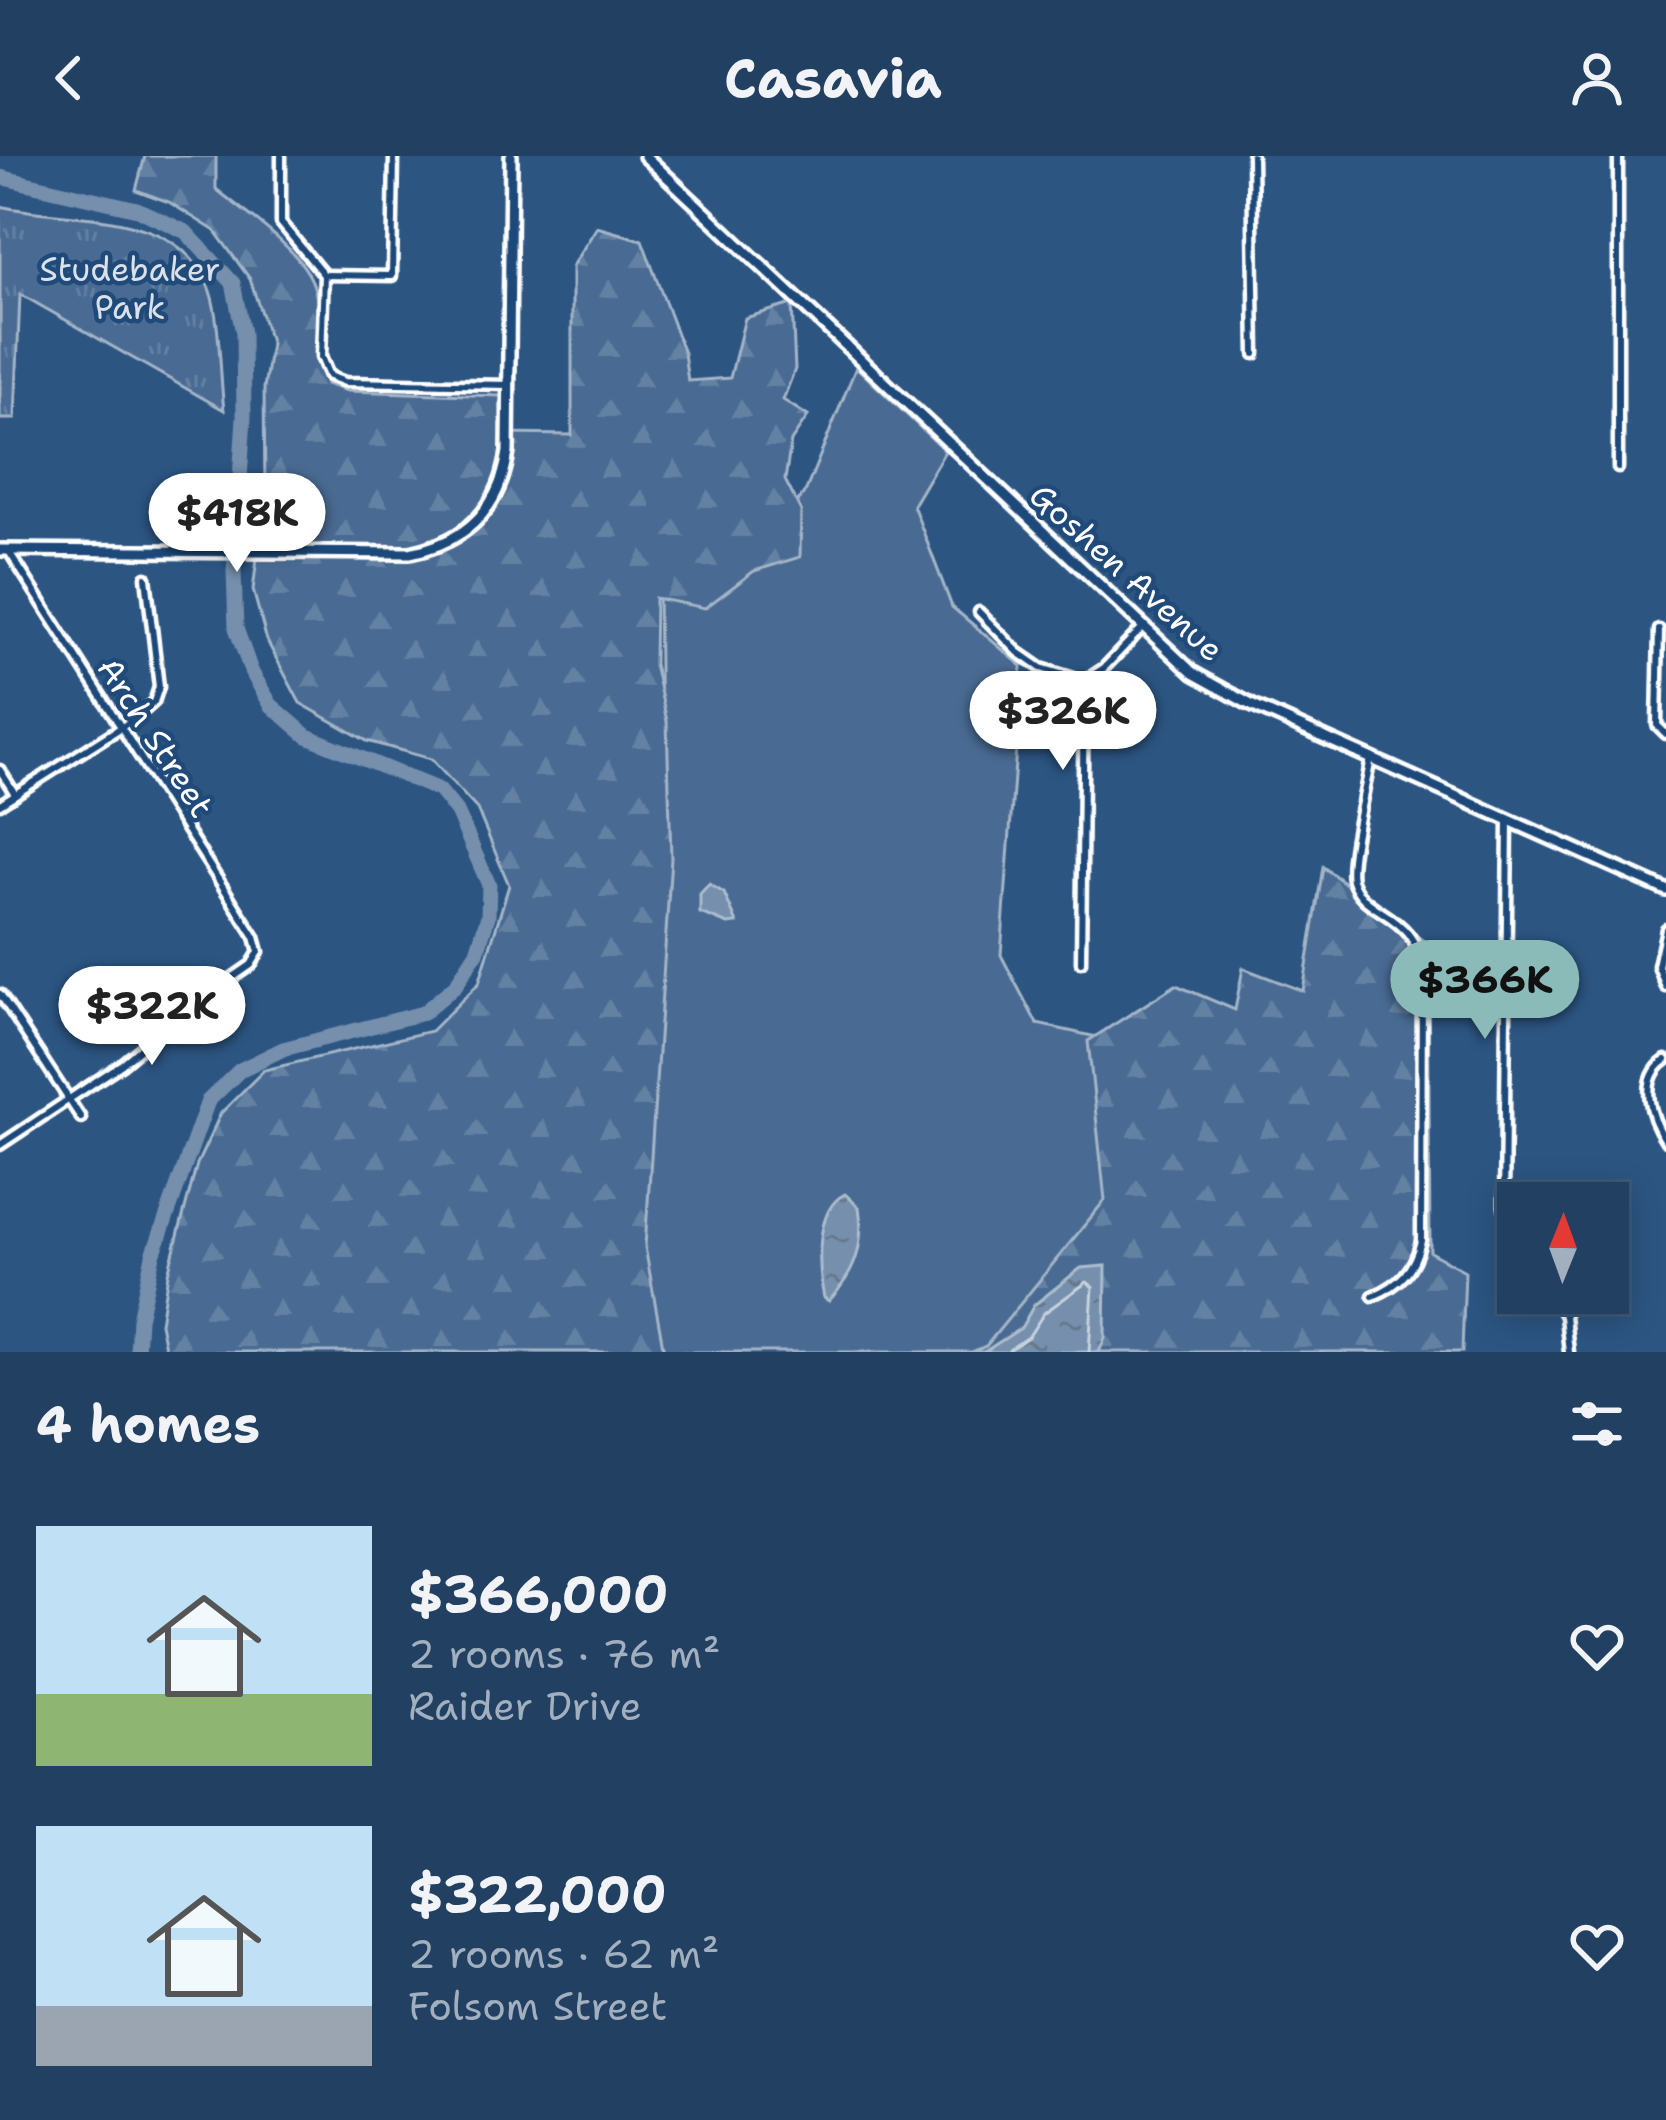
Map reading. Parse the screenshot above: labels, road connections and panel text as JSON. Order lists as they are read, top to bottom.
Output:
{
  "streets": {
    "street": ["Goshen Avenue", "Arch Street"]
  },
  "parks": ["Studebaker Park"],
  "north": "top",
  "page": {
    "header": "Casavia",
    "price": [
      "$418K",
      "$326K",
      "$366K",
      "$322K"
    ],
    "heading": "4 homes",
    "list": [
      {
        "name": "$366,000",
        "note": "2 rooms · 76 m² · Raider Drive"
      },
      {
        "name": "$322,000",
        "note": "2 rooms · 62 m² · Folsom Street"
      }
    ]
  }
}
